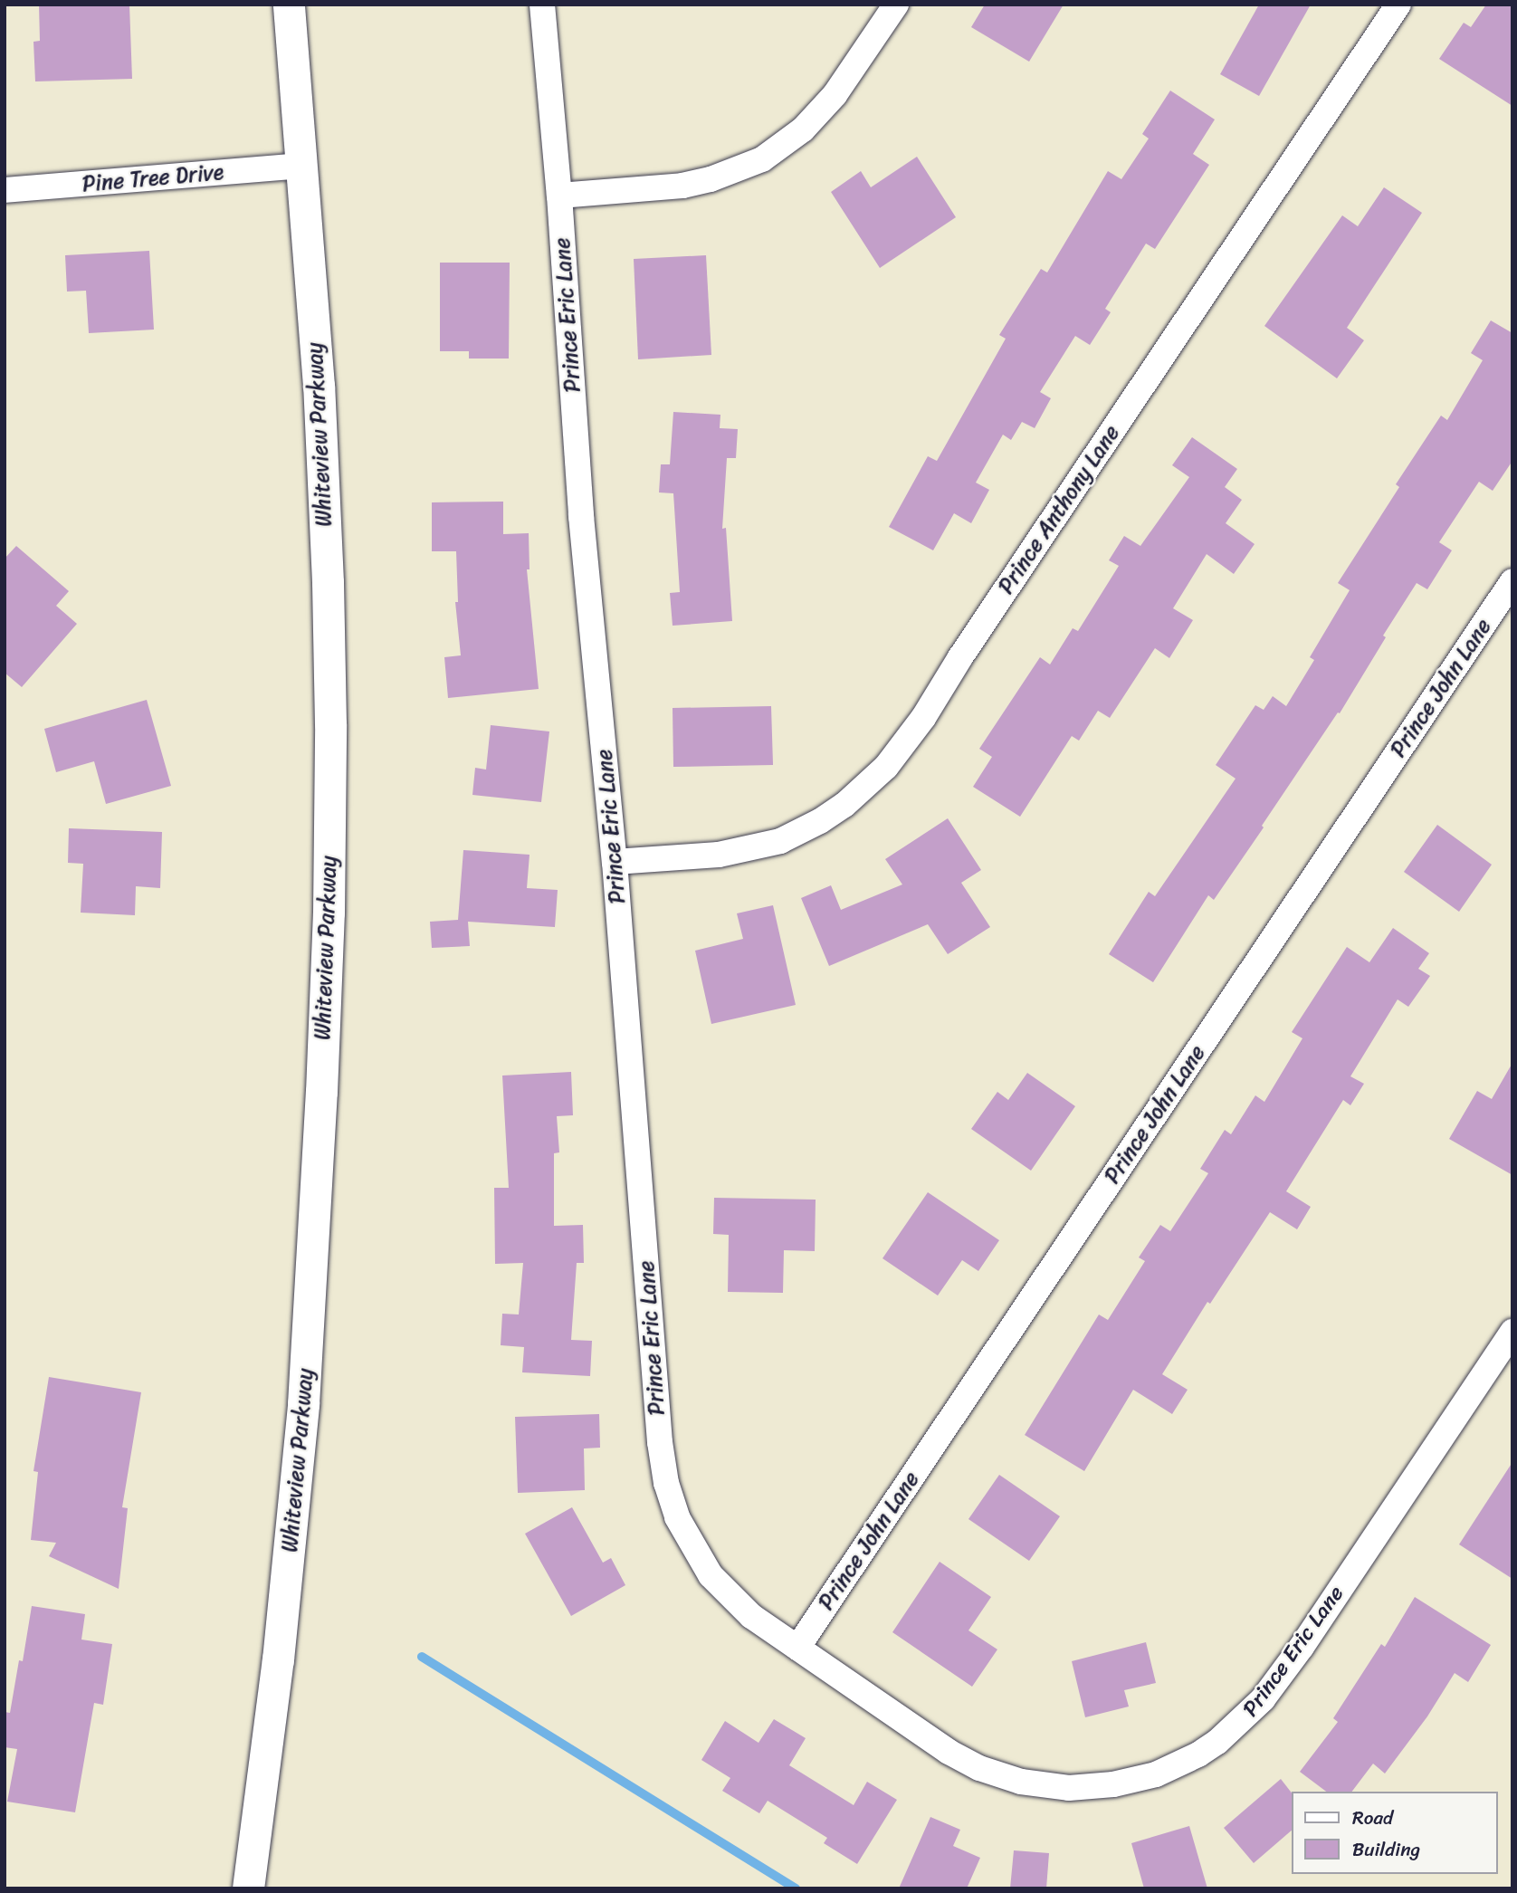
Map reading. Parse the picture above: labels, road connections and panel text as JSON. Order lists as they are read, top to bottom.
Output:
{
  "streets": {
    "street": [
      "Pine Tree Drive",
      "Prince Eric Lane",
      "Whiteview Parkway",
      "Prince Anthony Lane",
      "Prince John Lane"
    ]
  },
  "crossings": [
    ["Pine Tree Drive", "Whiteview Parkway"],
    ["Prince Eric Lane", "Prince Anthony Lane"],
    ["Prince Eric Lane", "Prince John Lane"]
  ],
  "legend": ["Road", "Building"]
}
